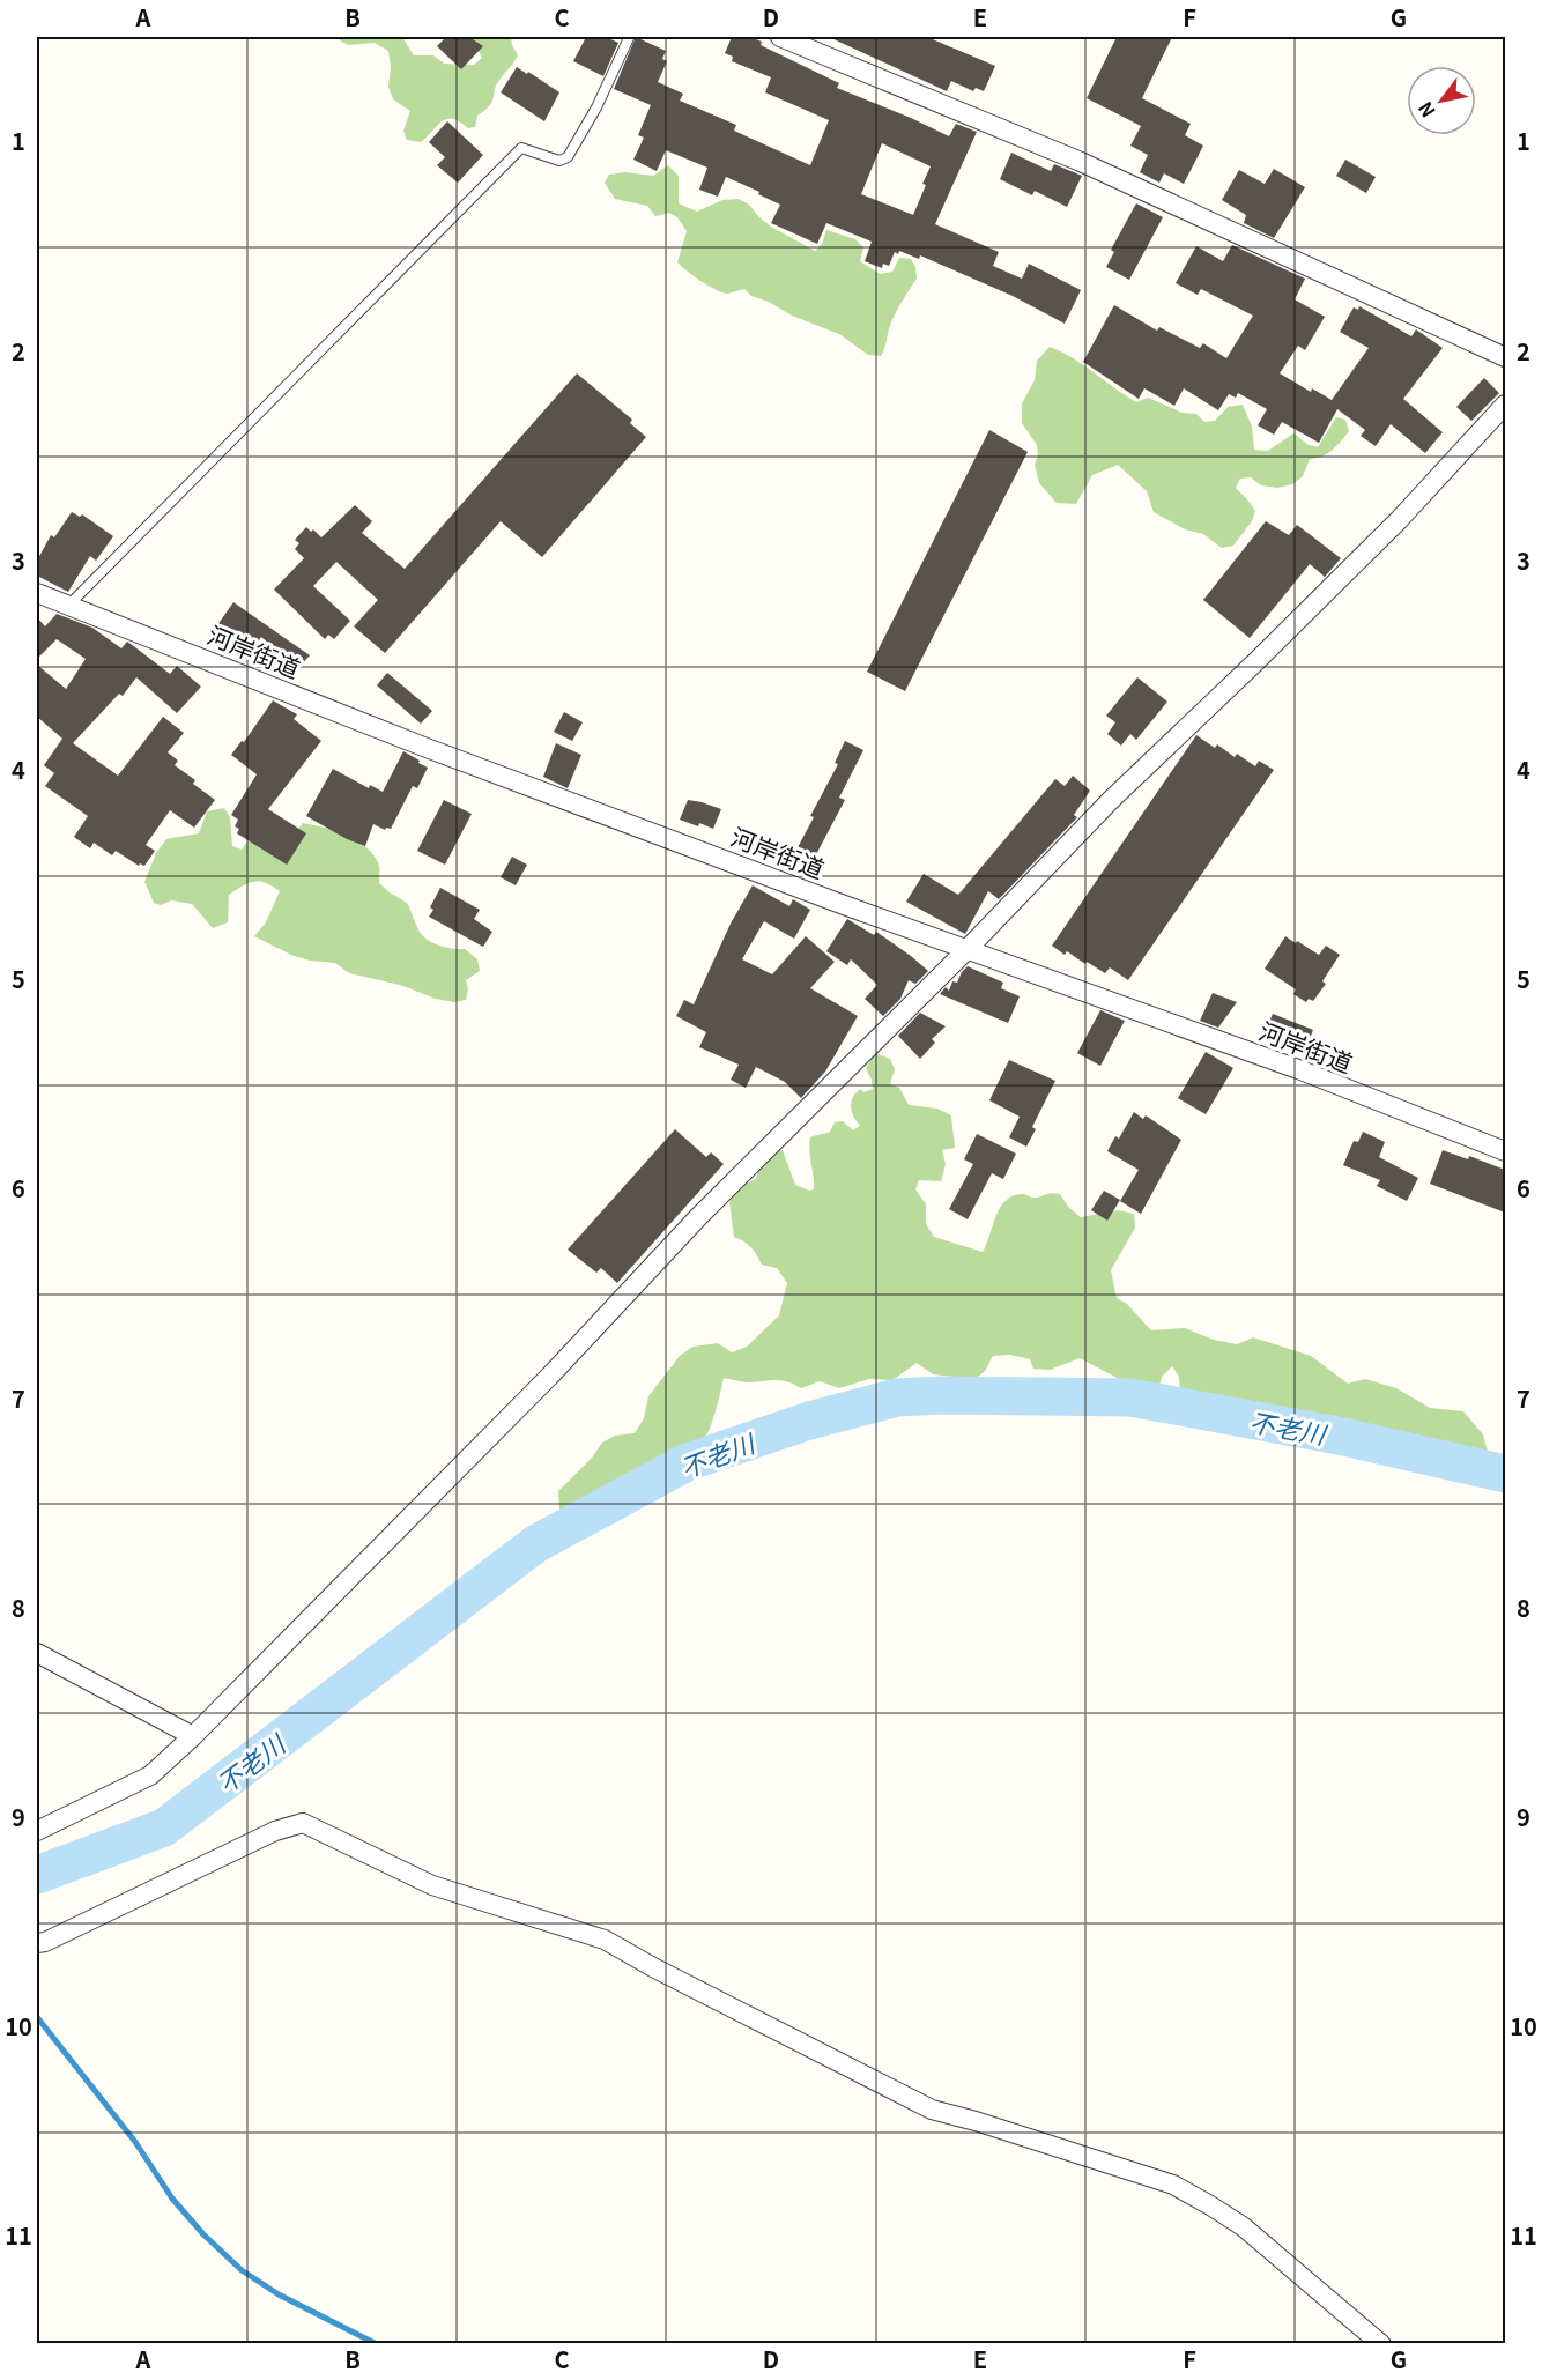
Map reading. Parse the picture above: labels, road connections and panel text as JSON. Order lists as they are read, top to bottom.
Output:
{
  "streets": {
    "street": ["河岸街道"]
  },
  "water": ["不老川"],
  "north": "bottom left",
  "grid": {
    "columns": [
      "A",
      "B",
      "C",
      "D",
      "E",
      "F",
      "G"
    ],
    "rows": [
      "1",
      "2",
      "3",
      "4",
      "5",
      "6",
      "7",
      "8",
      "9",
      "10",
      "11"
    ]
  }
}
